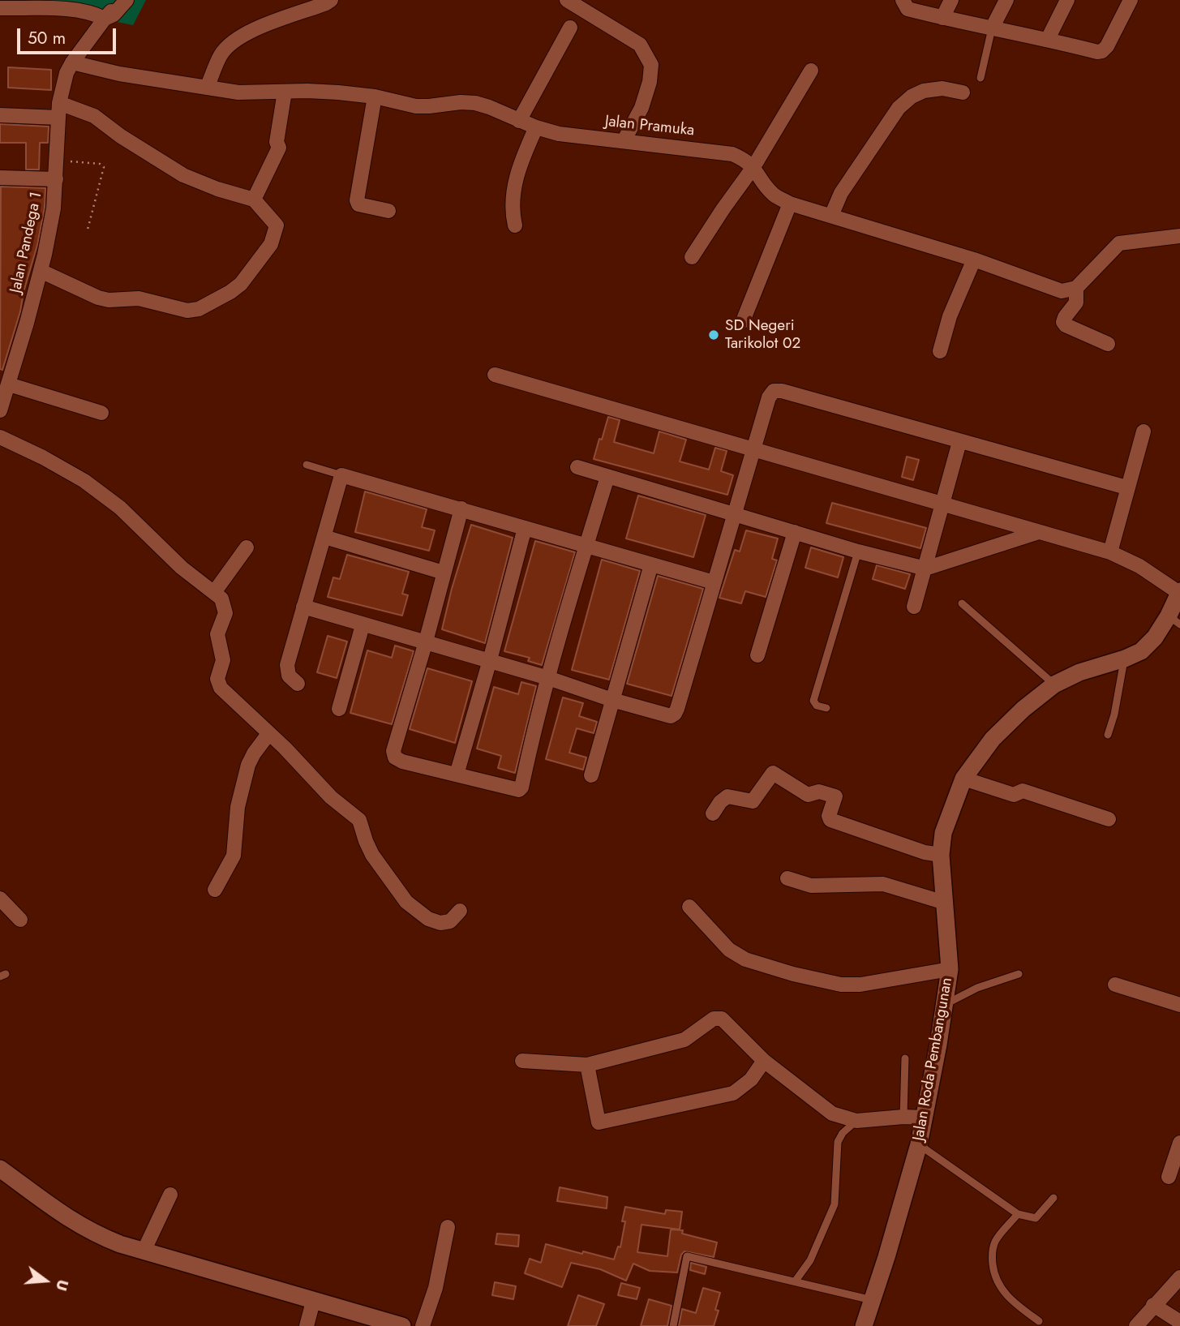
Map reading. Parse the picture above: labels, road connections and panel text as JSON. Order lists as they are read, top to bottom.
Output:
{
  "streets": {
    "street": ["Jalan Pramuka", "Jalan Pandega 1", "Jalan Roda Pembangunan"]
  },
  "crossings": [
    ["Jalan Pramuka", "Jalan Pandega 1"]
  ],
  "places": ["SD Negeri Tarikolot 02"],
  "scale_bar": "50 m",
  "north": "right"
}
